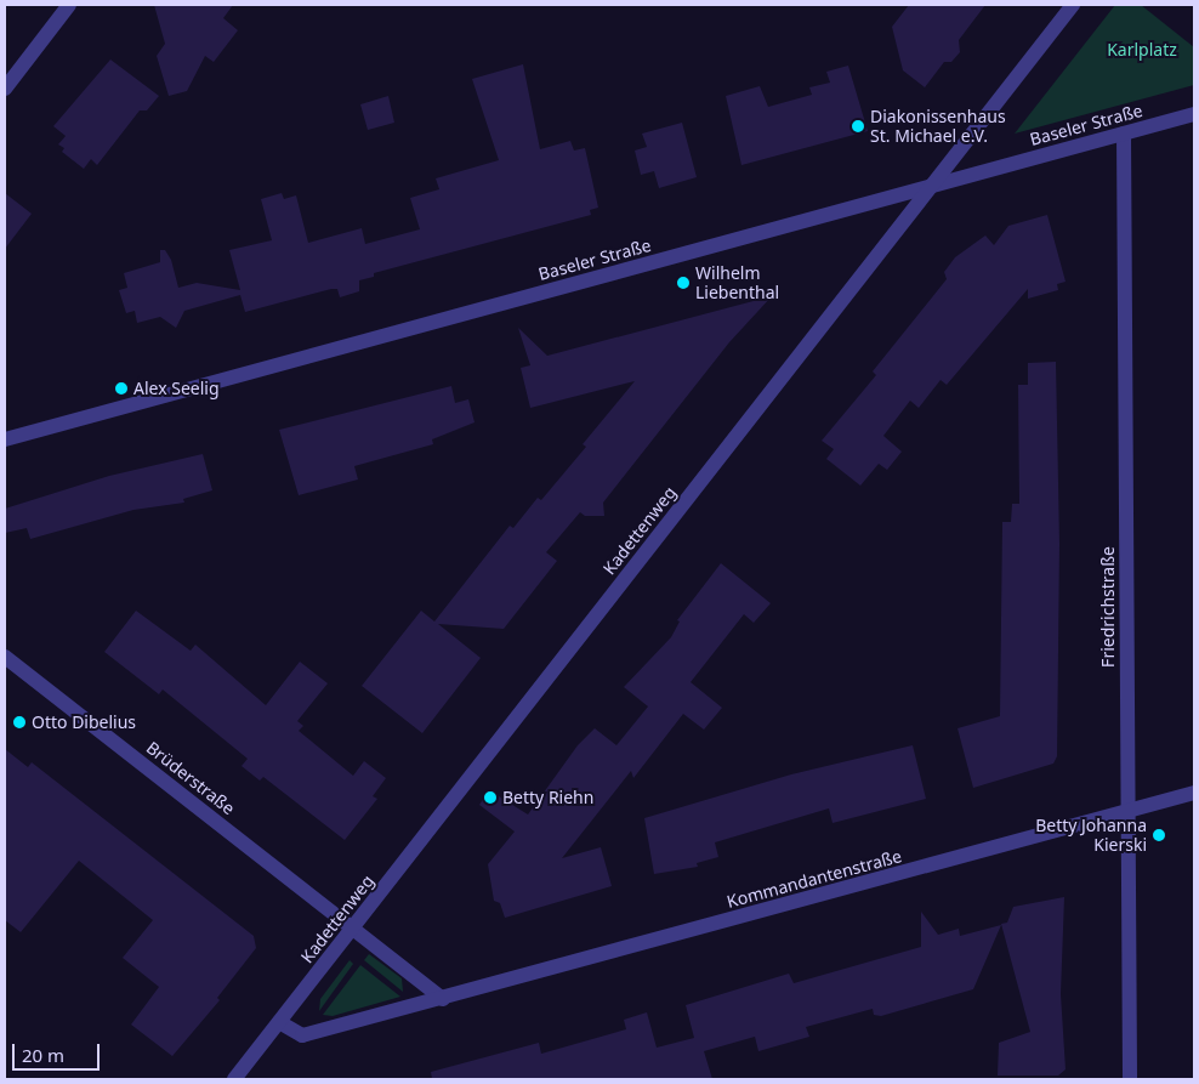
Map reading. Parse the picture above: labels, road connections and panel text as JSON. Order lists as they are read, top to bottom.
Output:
{
  "streets": {
    "street": [
      "Baseler Straße",
      "Kadettenweg",
      "Friedrichstraße",
      "Brüderstraße",
      "Kommandantenstraße"
    ]
  },
  "crossings": [
    ["Baseler Straße", "Kadettenweg"],
    ["Baseler Straße", "Friedrichstraße"],
    ["Kadettenweg", "Brüderstraße"],
    ["Kadettenweg", "Kommandantenstraße"],
    ["Friedrichstraße", "Kommandantenstraße"]
  ],
  "parks": ["Karlplatz"],
  "places": [
    "Diakonissenhaus St. Michael e.V.",
    "Wilhelm Liebenthal",
    "Alex Seelig",
    "Otto Dibelius",
    "Betty Riehn",
    "Betty Johanna Kierski"
  ],
  "scale_bar": "20 m"
}
